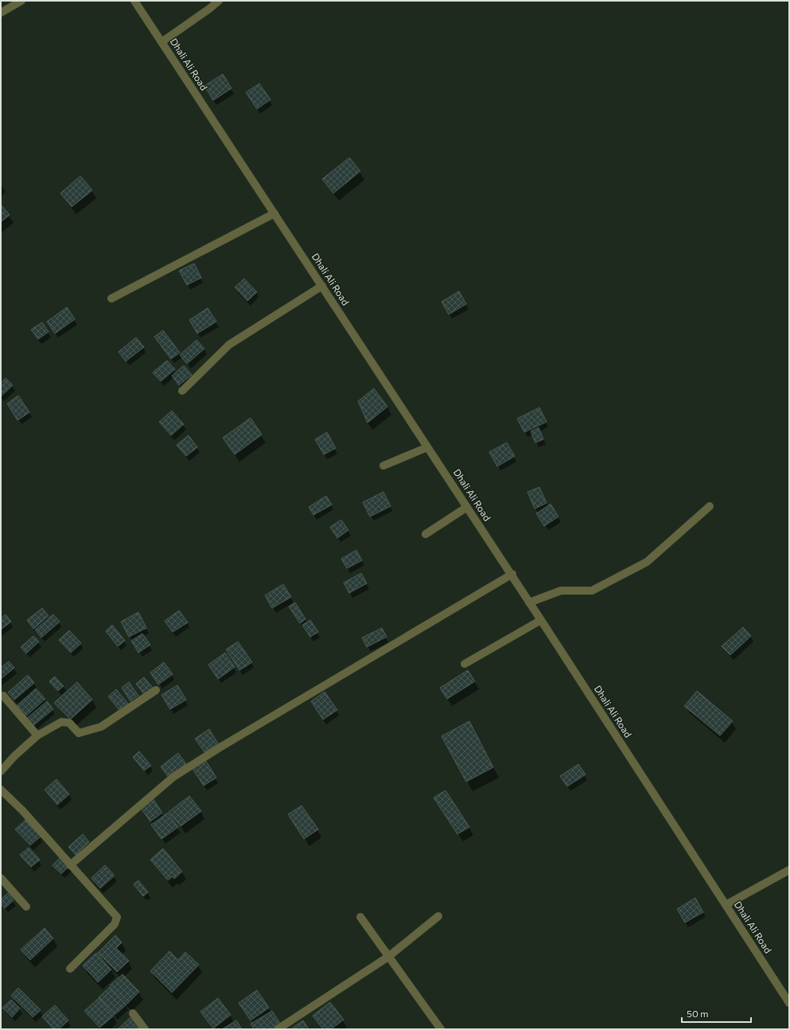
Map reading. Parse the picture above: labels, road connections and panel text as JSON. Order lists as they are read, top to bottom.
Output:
{
  "streets": {
    "street": ["Dhali Ali Road"]
  },
  "scale_bar": "50 m"
}
